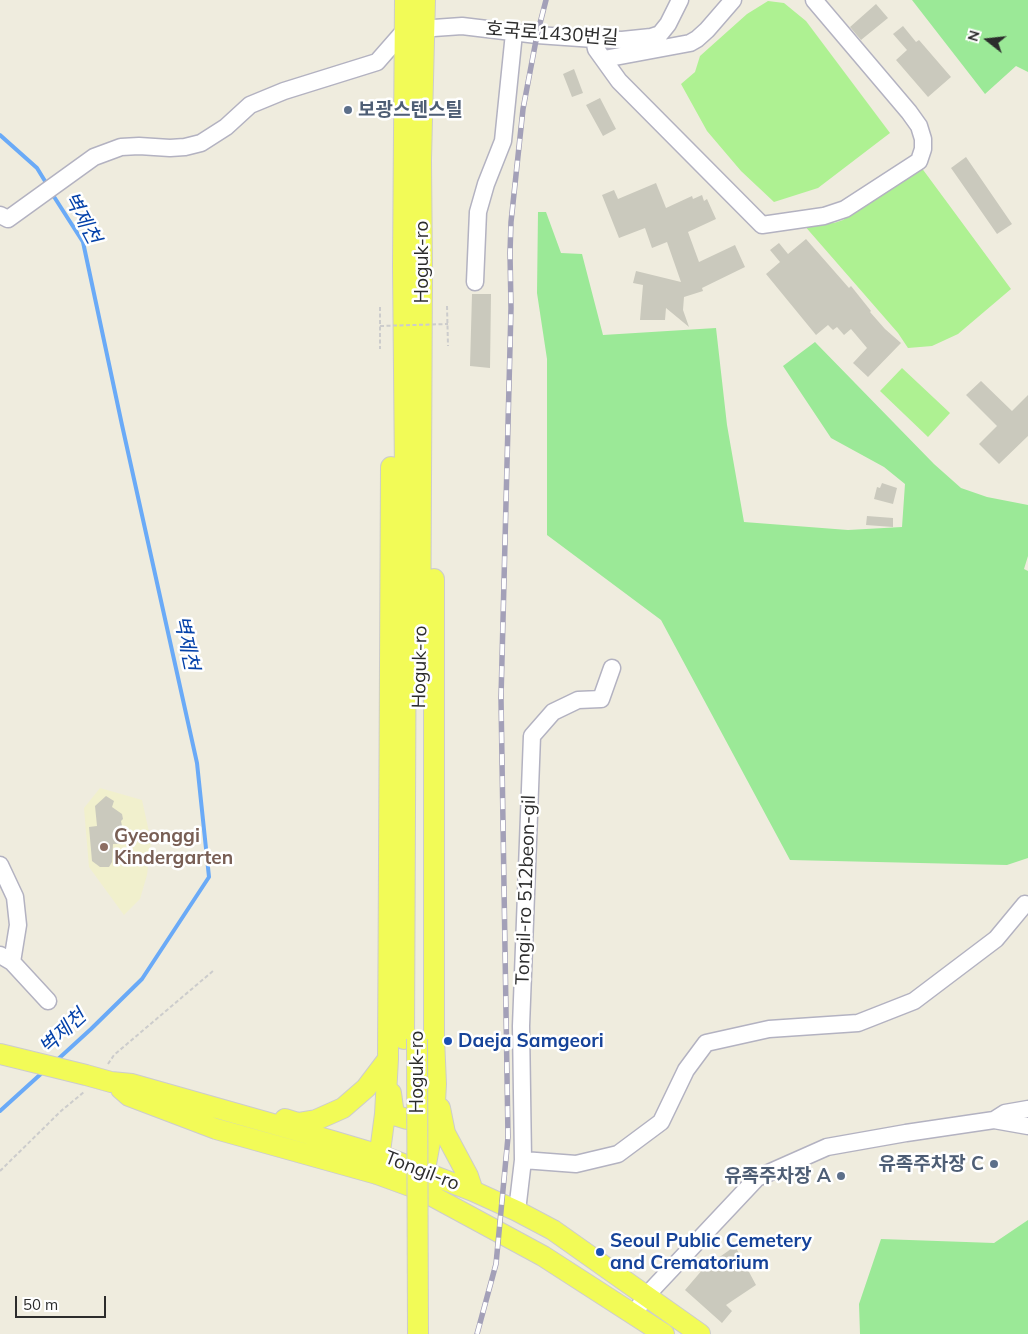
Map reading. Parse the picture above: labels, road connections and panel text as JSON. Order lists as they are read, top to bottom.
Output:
{
  "streets": {
    "main road": ["Hoguk-ro", "Tongil-ro"],
    "street": ["호국로1430번길", "Tongil-ro 512beon-gil"]
  },
  "crossings": [
    ["호국로1430번길", "Hoguk-ro"],
    ["Tongil-ro 512beon-gil", "Tongil-ro"]
  ],
  "water": ["벽제천"],
  "places": [
    "보광스텐스틸",
    "Gyeonggi Kindergarten",
    "Daeja Samgeori",
    "유족주차장 C",
    "유족주차장 A",
    "Seoul Public Cemetery and Crematorium"
  ],
  "scale_bar": "50 m",
  "north": "left"
}
